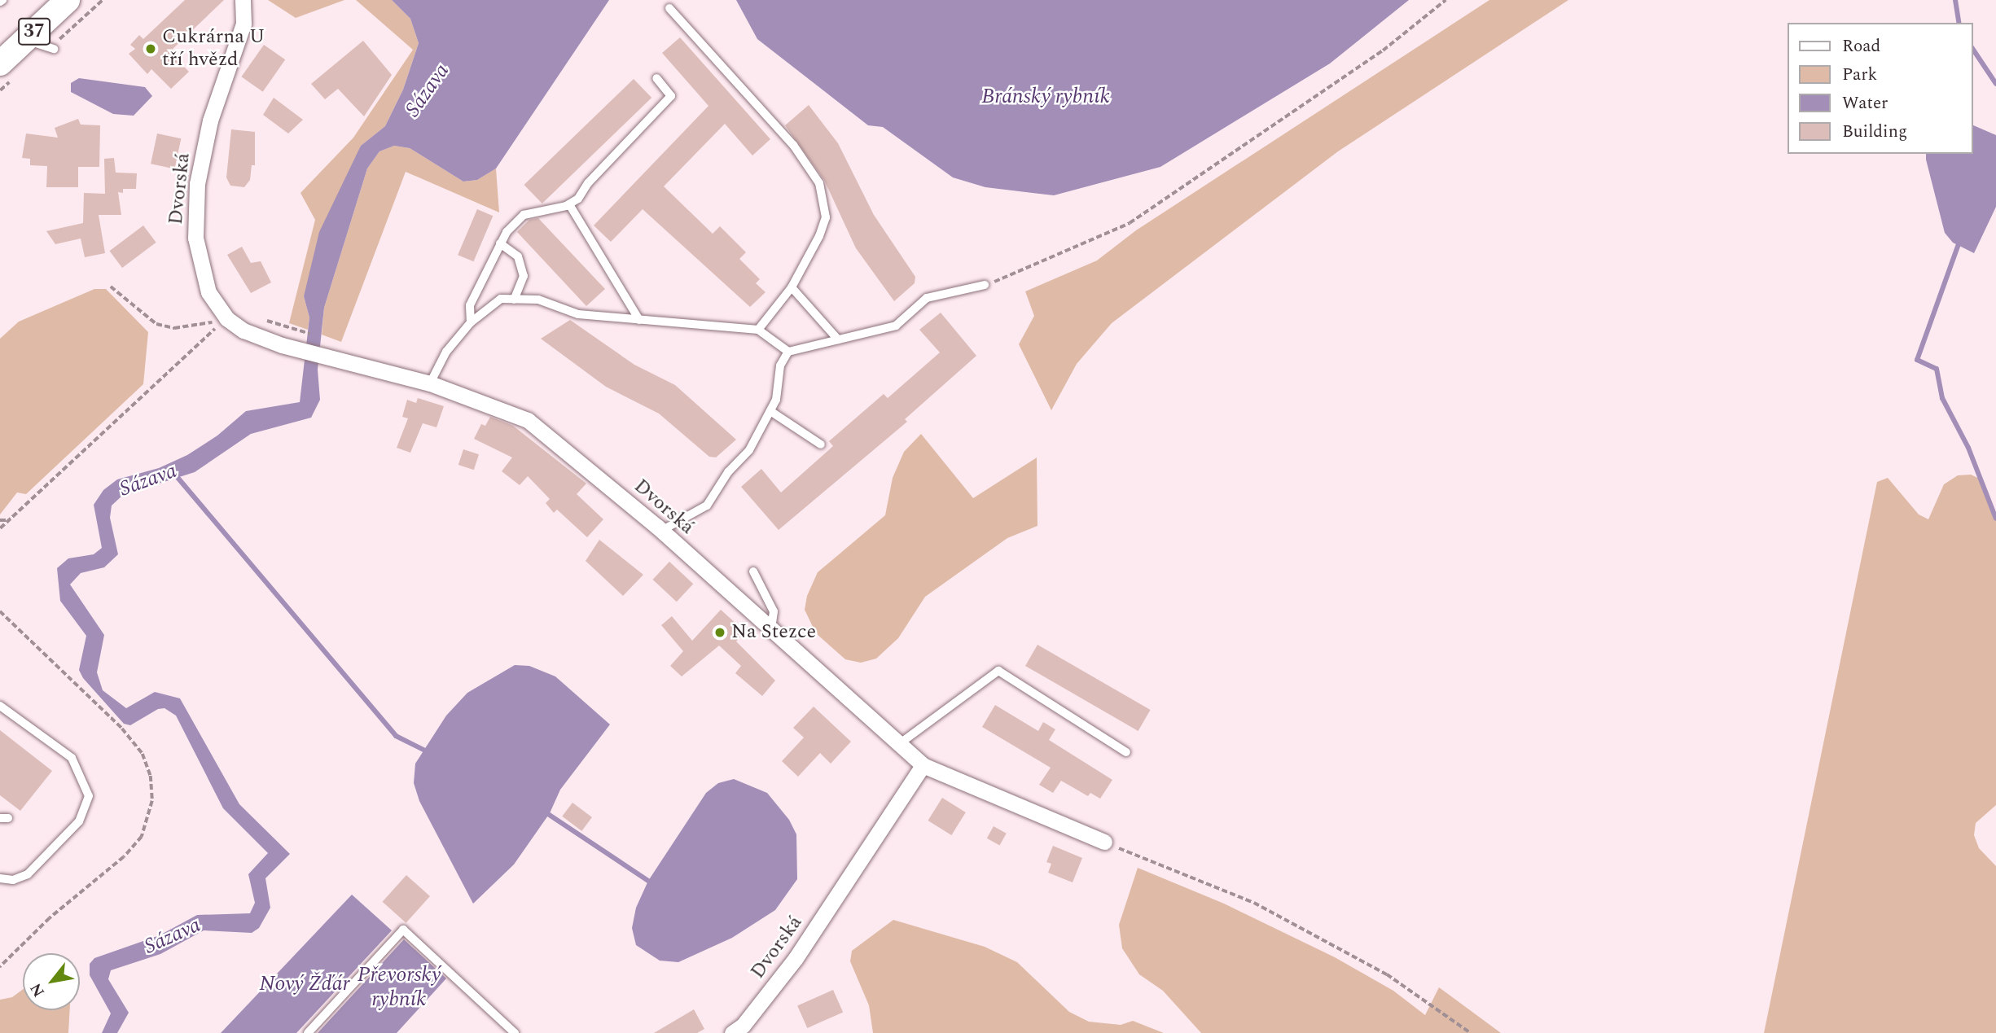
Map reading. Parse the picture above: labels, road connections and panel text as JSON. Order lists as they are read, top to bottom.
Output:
{
  "streets": {
    "main road": ["37"],
    "street": ["Dvorská"]
  },
  "water": [
    "Sázava",
    "Bránský rybník",
    "Převorský rybník",
    "Nový Žďár"
  ],
  "places": ["Cukrárna U tří hvězd", "Na Stezce"],
  "legend": [
    "Road",
    "Park",
    "Water",
    "Building"
  ],
  "north": "bottom left"
}
